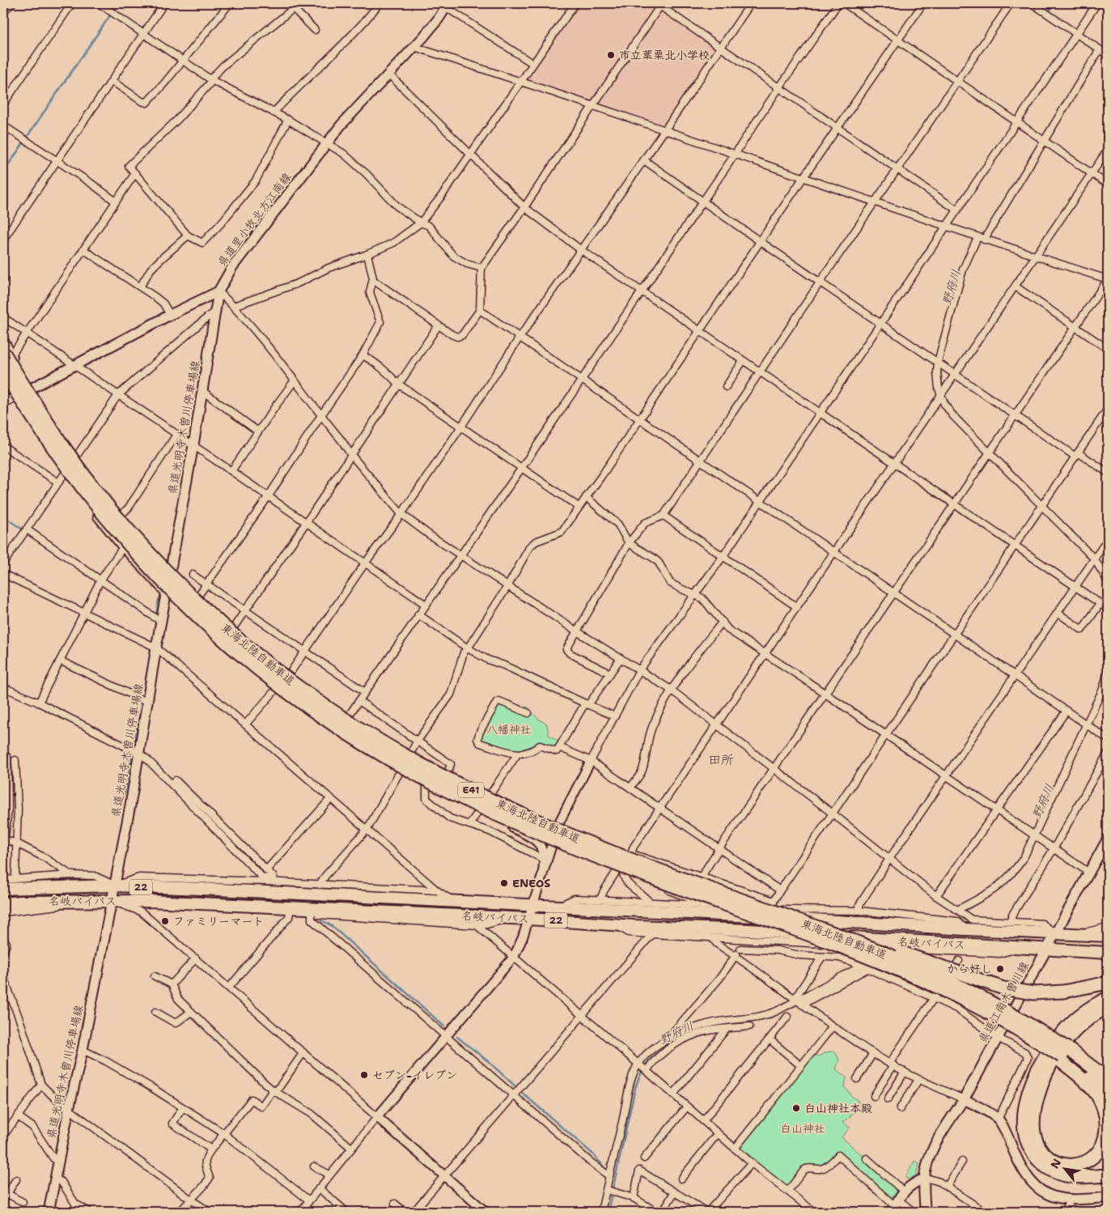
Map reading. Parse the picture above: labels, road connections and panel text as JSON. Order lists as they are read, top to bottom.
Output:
{
  "streets": {
    "highway": [
      "東海北陸自動車道",
      "E41",
      "22",
      "名岐バイパス"
    ],
    "main road": ["県道里小牧北方江南線", "県道光明寺木曽川停車場線", "県道江南木曽川線"]
  },
  "crossings": [
    ["県道里小牧北方江南線", "県道光明寺木曽川停車場線"],
    ["県道光明寺木曽川停車場線", "名岐バイパス"],
    ["名岐バイパス", "県道江南木曽川線"]
  ],
  "districts": ["田所"],
  "water": ["野府川"],
  "parks": ["八幡神社", "白山神社"],
  "places": [
    "市立葉栗北小学校",
    "ENEOS",
    "ファミリーマート",
    "から好し",
    "セブン-イレブン",
    "白山神社本殿"
  ],
  "north": "top left"
}
